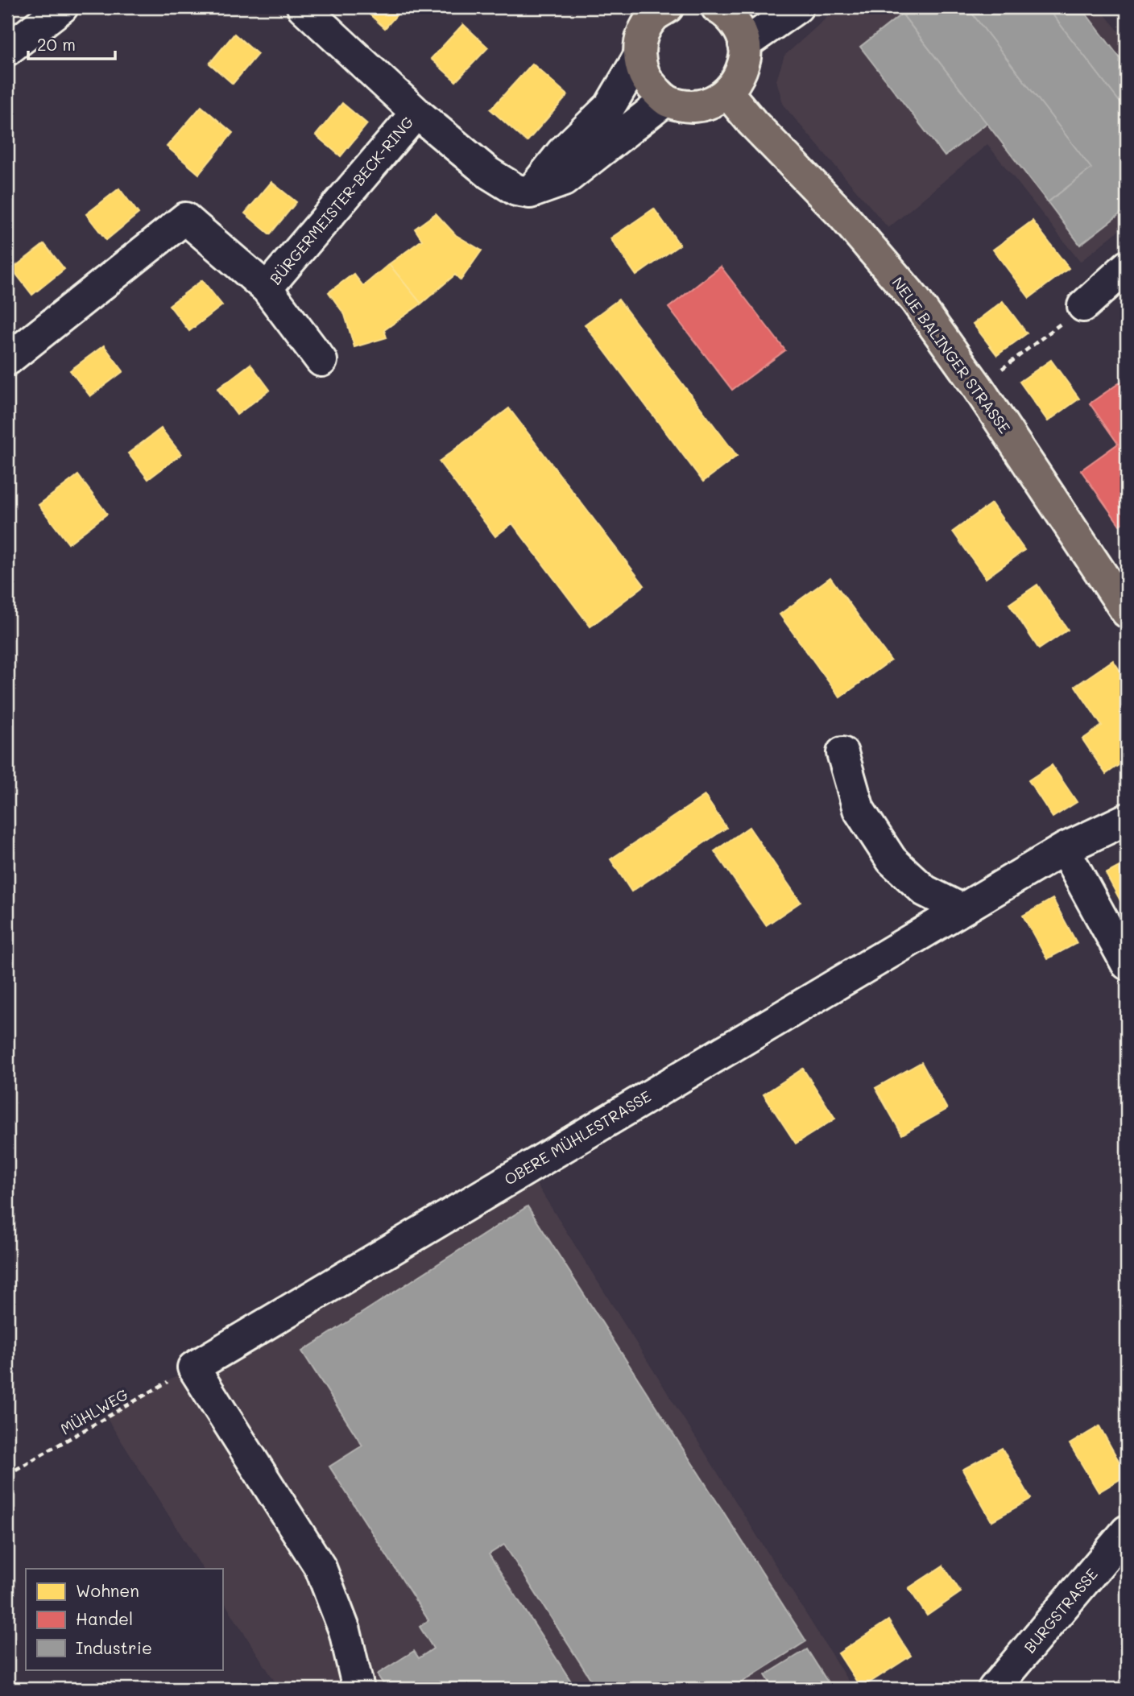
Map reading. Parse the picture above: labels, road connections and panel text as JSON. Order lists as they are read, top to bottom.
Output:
{
  "streets": {
    "main road": ["NEUE BALINGER STRASSE"],
    "street": ["BÜRGERMEISTER-BECK-RING", "OBERE MÜHLESTRASSE", "BURGSTRASSE"],
    "path": ["MÜHLWEG"]
  },
  "crossings": [
    ["OBERE MÜHLESTRASSE", "MÜHLWEG"]
  ],
  "legend": ["Wohnen", "Handel", "Industrie"],
  "scale_bar": "20 m"
}
